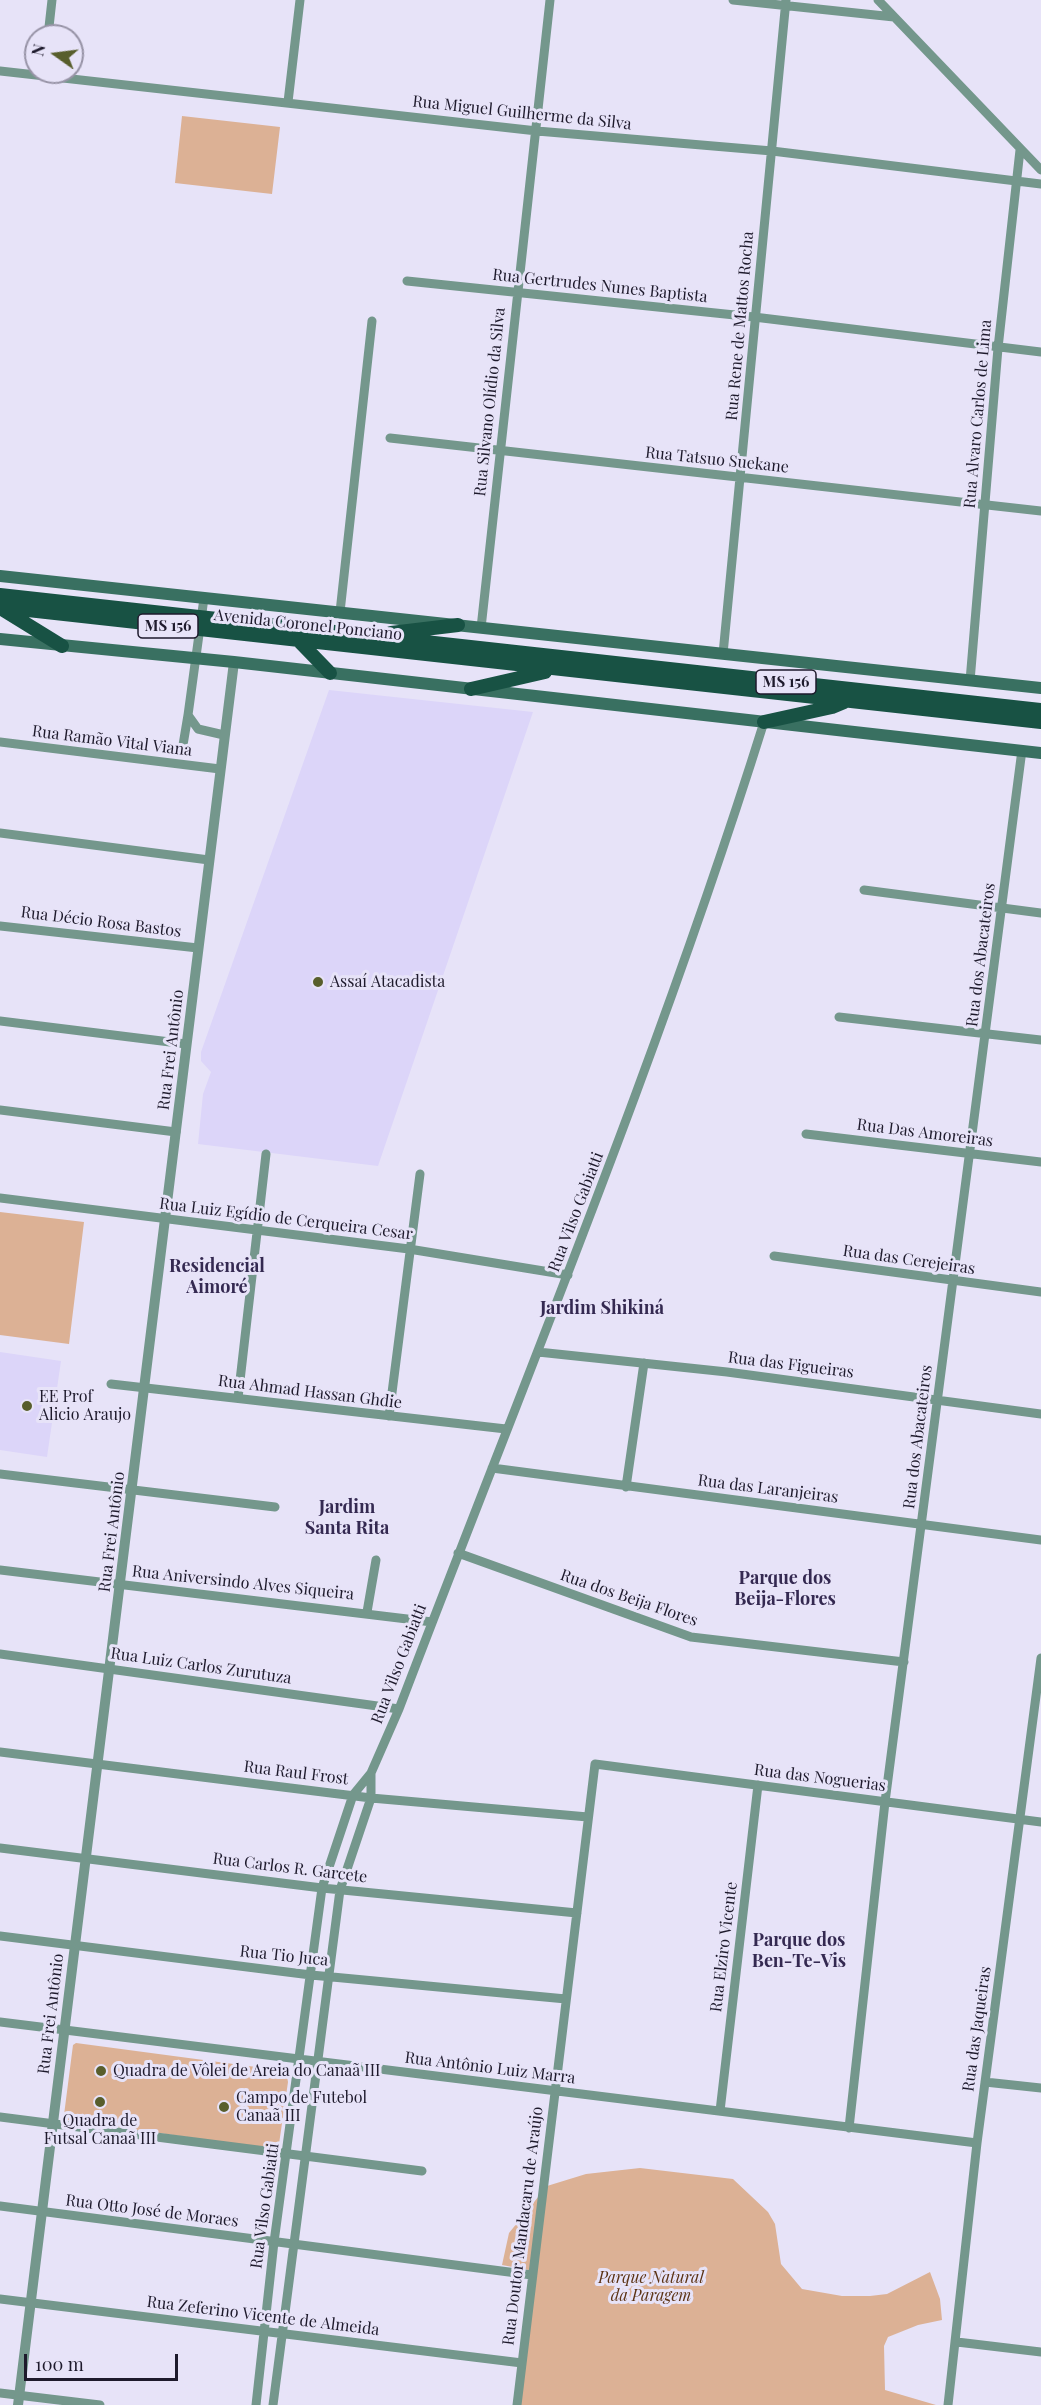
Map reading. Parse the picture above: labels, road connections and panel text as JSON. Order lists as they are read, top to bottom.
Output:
{
  "streets": {
    "main road": ["Avenida Coronel Ponciano", "MS 156"],
    "street": [
      "Rua Miguel Guilherme da Silva",
      "Rua Gertrudes Nunes Baptista",
      "Rua Rene de Mattos Rocha",
      "Rua Silvano Olídio da Silva",
      "Rua Alvaro Carlos de Lima",
      "Rua Tatsuo Suekane",
      "Rua Ramão Vital Viana",
      "Rua Décio Rosa Bastos",
      "Rua dos Abacateiros",
      "Rua Frei Antônio",
      "Rua Das Amoreiras",
      "Rua Vilso Gabiatti",
      "Rua Luiz Egídio de Cerqueira Cesar",
      "Rua das Cerejeiras",
      "Rua das Figueiras",
      "Rua Ahmad Hassan Ghdie",
      "Rua das Laranjeiras",
      "Rua Aniversindo Alves Siqueira",
      "Rua dos Beija Flores",
      "Rua Luiz Carlos Zurutuza",
      "Rua Raul Frost",
      "Rua das Noguerias",
      "Rua Carlos R. Garcete",
      "Rua Elziro Vicente",
      "Rua Tio Juca",
      "Rua das Jaqueiras",
      "Rua Antônio Luiz Marra",
      "Rua Otto José de Moraes",
      "Rua Doutor Mandacaru de Araújo",
      "Rua Zeferino Vicente de Almeida"
    ]
  },
  "crossings": [
    ["Rua Miguel Guilherme da Silva", "Rua Rene de Mattos Rocha"],
    ["Rua Miguel Guilherme da Silva", "Rua Silvano Olídio da Silva"],
    ["Rua Miguel Guilherme da Silva", "Rua Alvaro Carlos de Lima"],
    ["Rua Gertrudes Nunes Baptista", "Rua Rene de Mattos Rocha"],
    ["Rua Gertrudes Nunes Baptista", "Rua Silvano Olídio da Silva"],
    ["Rua Gertrudes Nunes Baptista", "Rua Alvaro Carlos de Lima"],
    ["Rua Rene de Mattos Rocha", "Rua Tatsuo Suekane"],
    ["Rua Silvano Olídio da Silva", "Rua Tatsuo Suekane"],
    ["Rua Alvaro Carlos de Lima", "Rua Tatsuo Suekane"],
    ["Rua Ramão Vital Viana", "Rua Frei Antônio"],
    ["Rua Décio Rosa Bastos", "Rua Frei Antônio"],
    ["Rua dos Abacateiros", "Rua Das Amoreiras"],
    ["Rua dos Abacateiros", "Rua das Cerejeiras"],
    ["Rua dos Abacateiros", "Rua das Figueiras"],
    ["Rua dos Abacateiros", "Rua das Laranjeiras"],
    ["Rua dos Abacateiros", "Rua dos Beija Flores"],
    ["Rua dos Abacateiros", "Rua das Noguerias"],
    ["Rua dos Abacateiros", "Rua Antônio Luiz Marra"],
    ["Rua Frei Antônio", "Rua Luiz Egídio de Cerqueira Cesar"],
    ["Rua Frei Antônio", "Rua Ahmad Hassan Ghdie"],
    ["Rua Frei Antônio", "Rua Aniversindo Alves Siqueira"],
    ["Rua Frei Antônio", "Rua Luiz Carlos Zurutuza"],
    ["Rua Frei Antônio", "Rua Raul Frost"],
    ["Rua Frei Antônio", "Rua Carlos R. Garcete"],
    ["Rua Frei Antônio", "Rua Tio Juca"],
    ["Rua Frei Antônio", "Rua Antônio Luiz Marra"],
    ["Rua Frei Antônio", "Rua Otto José de Moraes"],
    ["Rua Frei Antônio", "Rua Zeferino Vicente de Almeida"],
    ["Rua Vilso Gabiatti", "Rua Luiz Egídio de Cerqueira Cesar"],
    ["Rua Vilso Gabiatti", "Rua das Figueiras"],
    ["Rua Vilso Gabiatti", "Rua Ahmad Hassan Ghdie"],
    ["Rua Vilso Gabiatti", "Rua das Laranjeiras"],
    ["Rua Vilso Gabiatti", "Rua Aniversindo Alves Siqueira"],
    ["Rua Vilso Gabiatti", "Rua dos Beija Flores"],
    ["Rua Vilso Gabiatti", "Rua Luiz Carlos Zurutuza"],
    ["Rua Vilso Gabiatti", "Rua Raul Frost"],
    ["Rua Vilso Gabiatti", "Rua Carlos R. Garcete"],
    ["Rua Vilso Gabiatti", "Rua Tio Juca"],
    ["Rua Vilso Gabiatti", "Rua Antônio Luiz Marra"],
    ["Rua Vilso Gabiatti", "Rua Otto José de Moraes"],
    ["Rua Vilso Gabiatti", "Rua Zeferino Vicente de Almeida"],
    ["Rua Raul Frost", "Rua Doutor Mandacaru de Araújo"],
    ["Rua das Noguerias", "Rua Elziro Vicente"],
    ["Rua das Noguerias", "Rua das Jaqueiras"],
    ["Rua das Noguerias", "Rua Doutor Mandacaru de Araújo"],
    ["Rua Carlos R. Garcete", "Rua Doutor Mandacaru de Araújo"],
    ["Rua Elziro Vicente", "Rua Antônio Luiz Marra"],
    ["Rua Tio Juca", "Rua Doutor Mandacaru de Araújo"],
    ["Rua das Jaqueiras", "Rua Antônio Luiz Marra"],
    ["Rua Antônio Luiz Marra", "Rua Doutor Mandacaru de Araújo"],
    ["Rua Otto José de Moraes", "Rua Doutor Mandacaru de Araújo"],
    ["Rua Doutor Mandacaru de Araújo", "Rua Zeferino Vicente de Almeida"]
  ],
  "districts": [
    "Residencial Aimoré",
    "Jardim Shikiná",
    "Jardim Santa Rita",
    "Parque dos Beija-Flores",
    "Parque dos Ben-Te-Vis"
  ],
  "parks": ["Parque Natural da Paragem"],
  "places": [
    "Assaí Atacadista",
    "EE Prof Alicio Araujo",
    "Quadra de Vôlei de Areia do Canaã III",
    "Quadra de Futsal Canaã III",
    "Campo de Futebol Canaã III"
  ],
  "scale_bar": "100 m",
  "north": "left"
}
